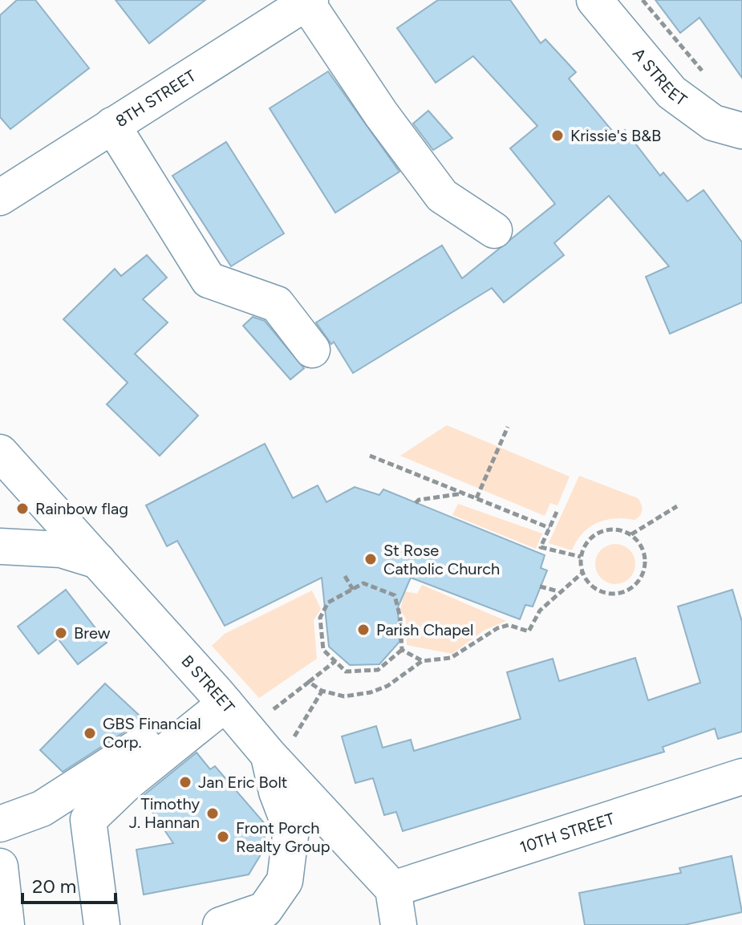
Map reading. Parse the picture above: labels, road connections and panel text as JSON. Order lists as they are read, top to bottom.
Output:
{
  "streets": {
    "street": [
      "A STREET",
      "8TH STREET",
      "B STREET",
      "10TH STREET"
    ]
  },
  "crossings": [
    ["B STREET", "10TH STREET"]
  ],
  "places": [
    "Krissie's B&B",
    "Rainbow flag",
    "St Rose Catholic Church",
    "Parish Chapel",
    "Brew",
    "GBS Financial Corp.",
    "Jan Eric Bolt",
    "Timothy J. Hannan",
    "Front Porch Realty Group"
  ],
  "scale_bar": "20 m"
}
